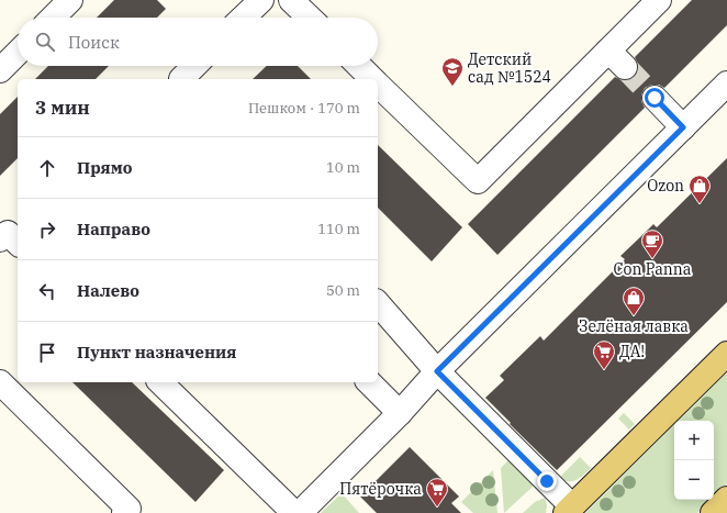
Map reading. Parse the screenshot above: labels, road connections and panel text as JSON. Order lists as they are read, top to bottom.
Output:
{
  "places": {
    "school or university": ["Детский сад №1524"],
    "shop": ["Ozon", "Зелёная лавка"],
    "cafe": ["Con Panna"],
    "supermarket": ["ДА!", "Пятёрочка"]
  },
  "page": {
    "search": "Поиск",
    "heading": ["3 мин", "Пешком · 170 m"],
    "list": [
      ["Прямо", "10 m"],
      ["Направо", "110 m"],
      ["Налево", "50 m"],
      "Пункт назначения"
    ],
    "map_buttons": ["+", "−"]
  }
}
